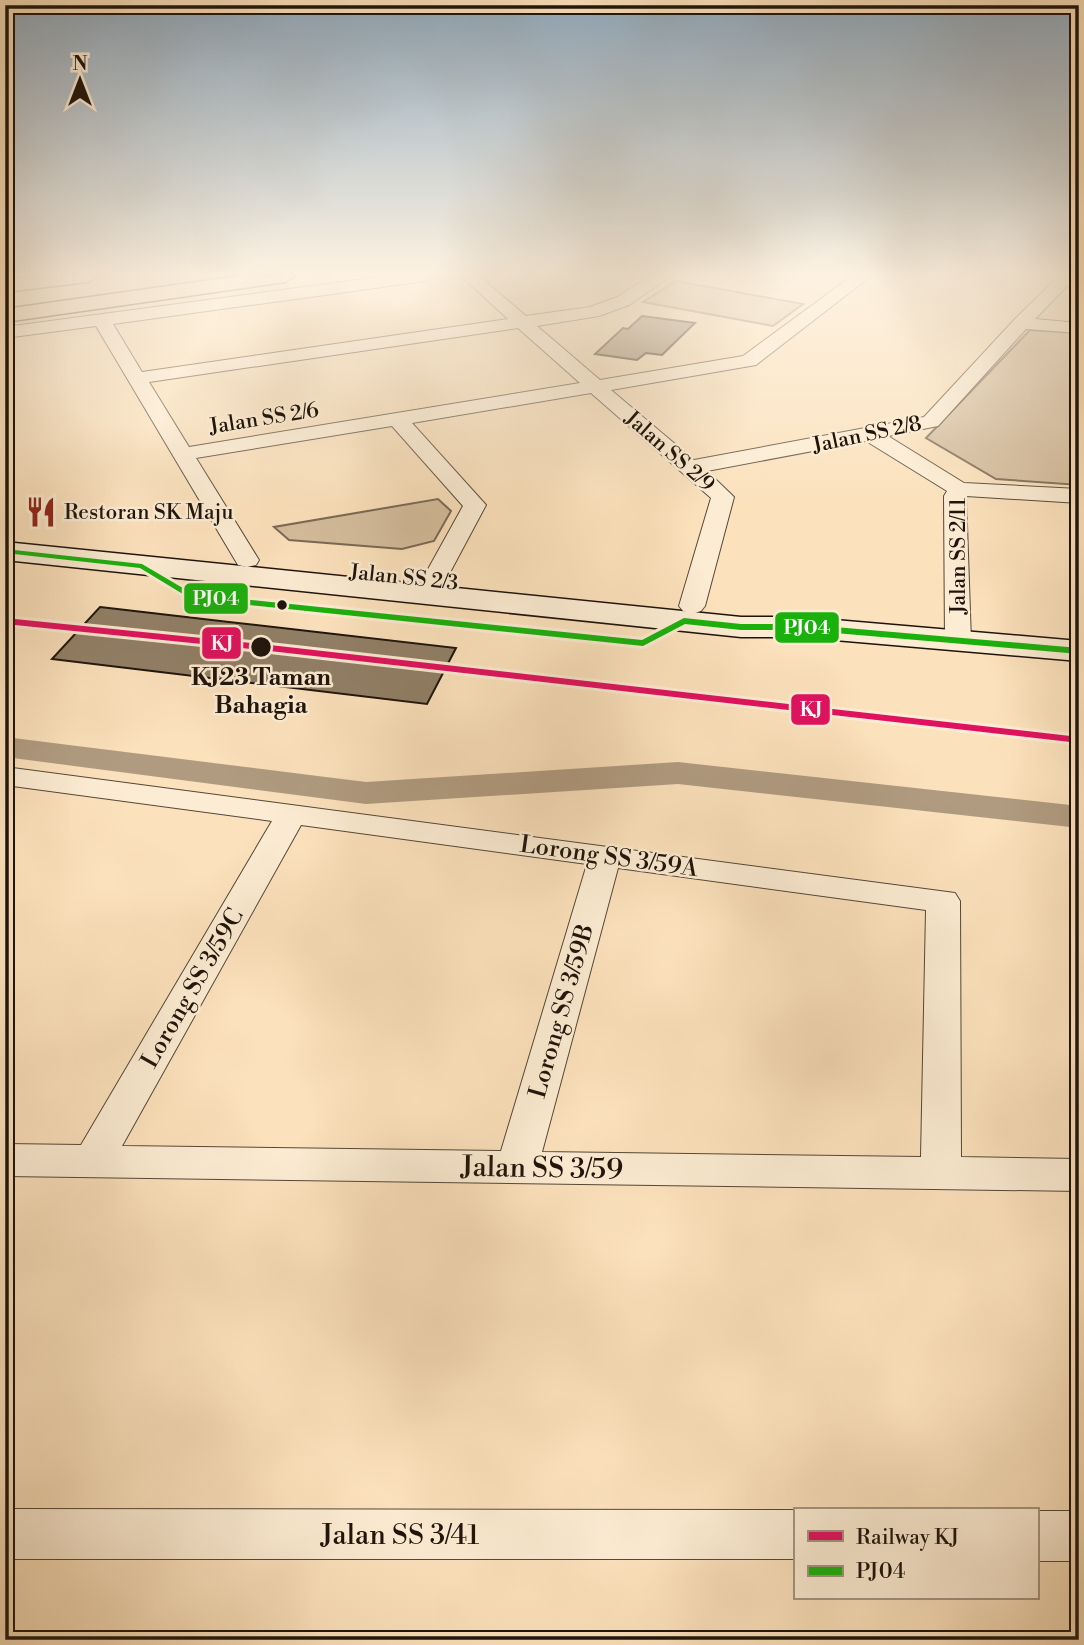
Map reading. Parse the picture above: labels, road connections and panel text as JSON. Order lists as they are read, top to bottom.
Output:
{
  "streets": {
    "main road": ["Jalan SS 2/3"],
    "street": [
      "Jalan SS 2/6",
      "Jalan SS 2/8",
      "Jalan SS 2/9",
      "Jalan SS 2/11",
      "Lorong SS 3/59A",
      "Lorong SS 3/59C",
      "Lorong SS 3/59B",
      "Jalan SS 3/59",
      "Jalan SS 3/41"
    ]
  },
  "crossings": [
    ["Jalan SS 2/6", "Jalan SS 2/9"],
    ["Jalan SS 2/8", "Jalan SS 2/9"],
    ["Jalan SS 2/8", "Jalan SS 2/11"],
    ["Jalan SS 2/9", "Jalan SS 2/3"],
    ["Jalan SS 2/11", "Jalan SS 2/3"],
    ["Lorong SS 3/59A", "Lorong SS 3/59C"],
    ["Lorong SS 3/59A", "Lorong SS 3/59B"],
    ["Lorong SS 3/59A", "Jalan SS 3/59"],
    ["Lorong SS 3/59C", "Jalan SS 3/59"],
    ["Lorong SS 3/59B", "Jalan SS 3/59"]
  ],
  "places": {
    "restaurant": ["Restoran SK Maju"],
    "other": ["KJ23 Taman Bahagia"]
  },
  "lines": ["transit line PJ04", "rail line KJ"],
  "legend": ["Railway KJ", "PJ04"],
  "north": "top"
}
